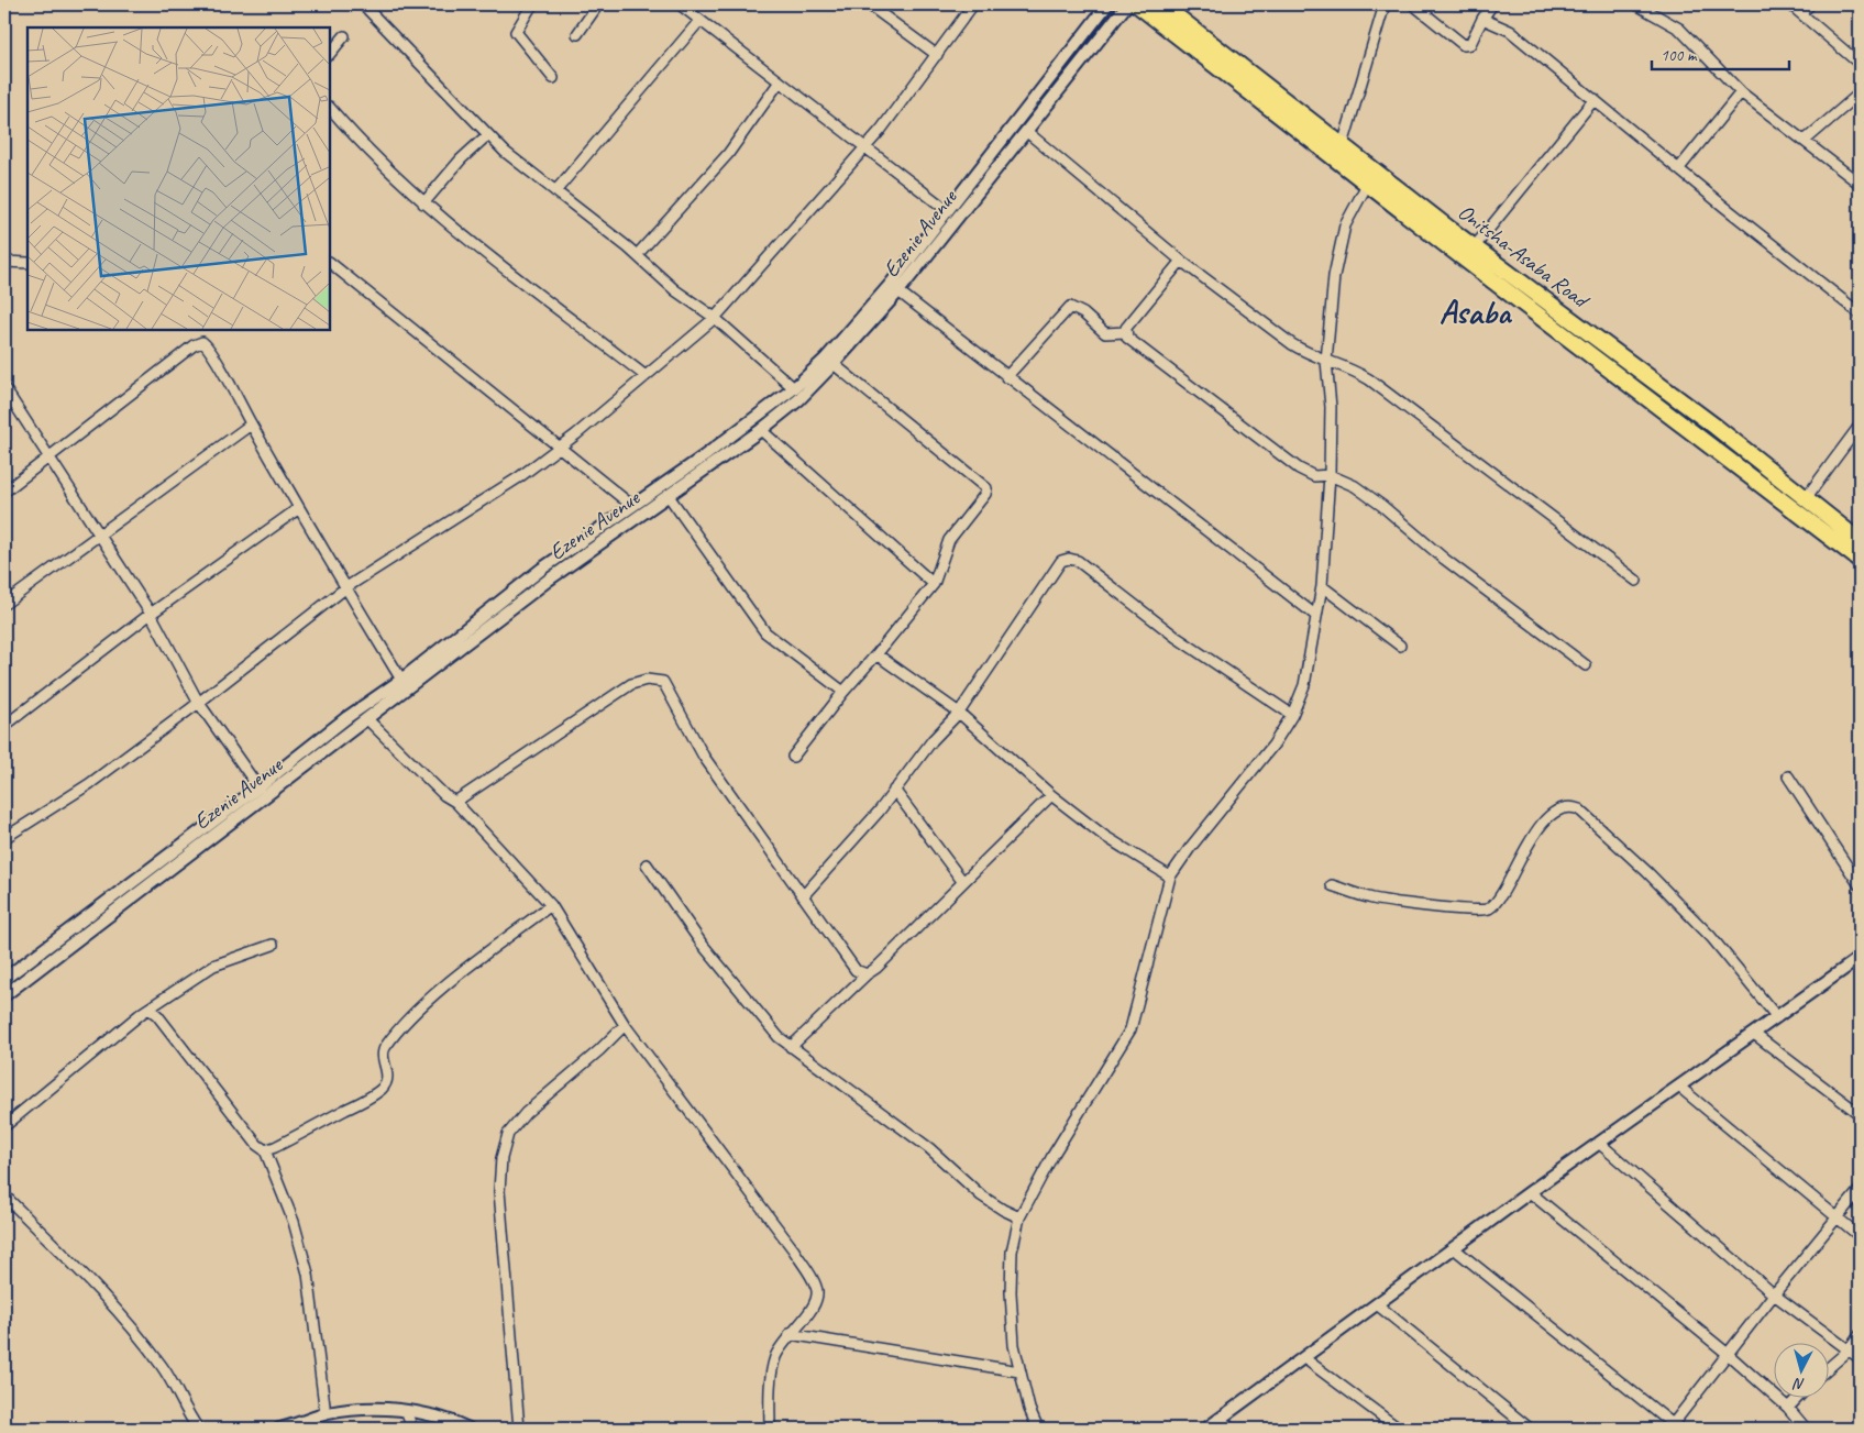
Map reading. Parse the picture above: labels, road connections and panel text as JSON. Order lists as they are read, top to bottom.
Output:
{
  "streets": {
    "highway": ["Onitsha-Asaba Road"],
    "street": ["Ezenie Avenue"]
  },
  "districts": ["Asaba"],
  "scale_bar": "100 m",
  "north": "bottom"
}
